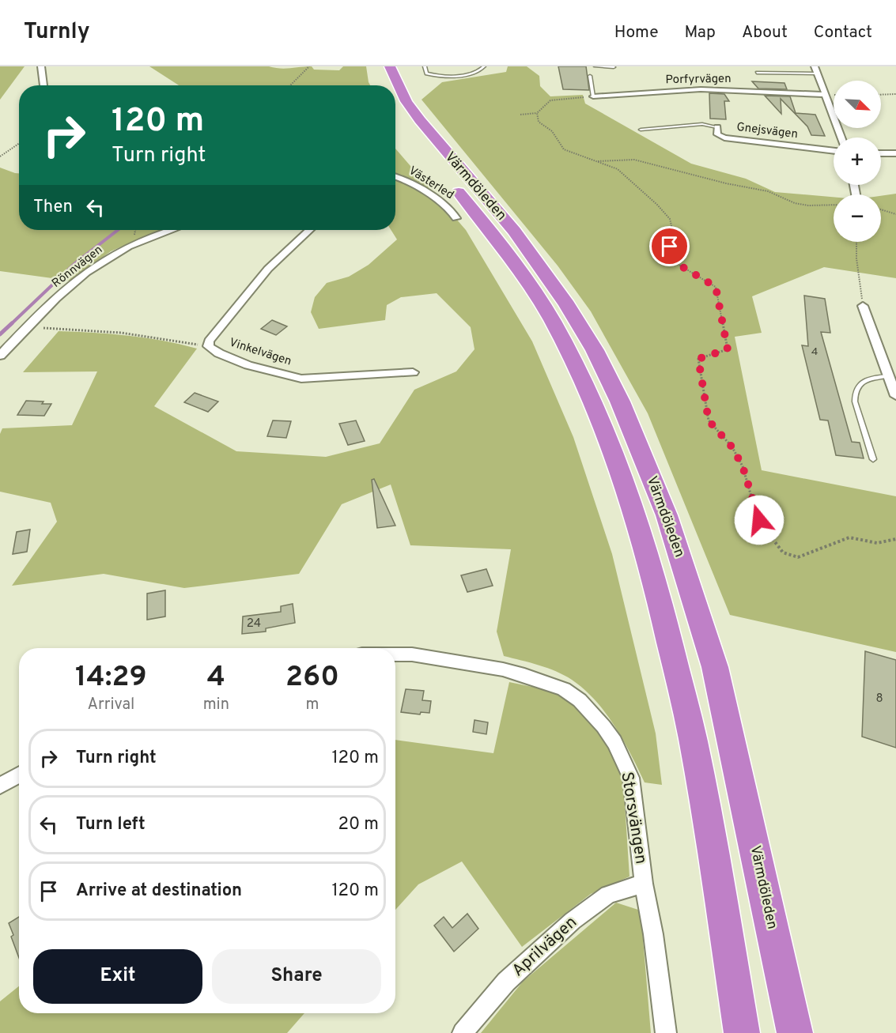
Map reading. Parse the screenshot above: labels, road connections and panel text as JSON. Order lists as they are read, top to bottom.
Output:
{
  "streets": {
    "highway": ["Värmdöleden"],
    "street": [
      "Porfyrvägen",
      "Gnejsvägen",
      "Västerled",
      "Rönnvägen",
      "Vinkelvägen",
      "Storsvängen",
      "Aprilvägen"
    ]
  },
  "crossings": [
    ["Storsvängen", "Aprilvägen"]
  ],
  "house_numbers": ["4", "24", "8"],
  "north": "bottom right",
  "page": {
    "header": "Turnly",
    "nav": [
      "Home",
      "Map",
      "About",
      "Contact"
    ],
    "map_buttons": ["+", "−"],
    "turn": ["120 m", "Turn right"],
    "then": "Then",
    "eta": [
      "14:29",
      "Arrival",
      "4",
      "min",
      "260",
      "m"
    ],
    "list": [
      {
        "name": "Turn right",
        "value": "120 m"
      },
      {
        "name": "Turn left",
        "value": "20 m"
      },
      {
        "name": "Arrive at destination",
        "value": "120 m"
      }
    ],
    "buttons": ["Exit", "Share"]
  }
}
